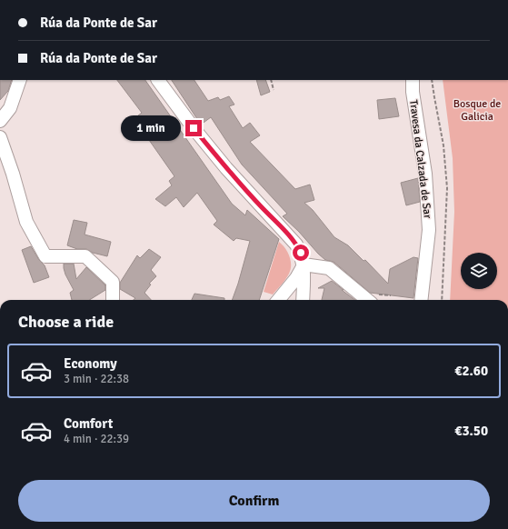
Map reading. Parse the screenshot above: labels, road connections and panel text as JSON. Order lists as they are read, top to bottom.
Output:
{
  "streets": {
    "street": ["Travesa da Calzada de Sar"]
  },
  "parks": ["Bosque de Galicia"],
  "page": {
    "banner": ["Rúa da Ponte de Sar", "Rúa da Ponte de Sar"],
    "bubble": "1 min",
    "heading": "Choose a ride",
    "list": [
      {
        "name": "Economy",
        "note": "3 min · 22:38",
        "value": "€2.60"
      },
      {
        "name": "Comfort",
        "note": "4 min · 22:39",
        "value": "€3.50"
      }
    ],
    "buttons": "Confirm"
  }
}
